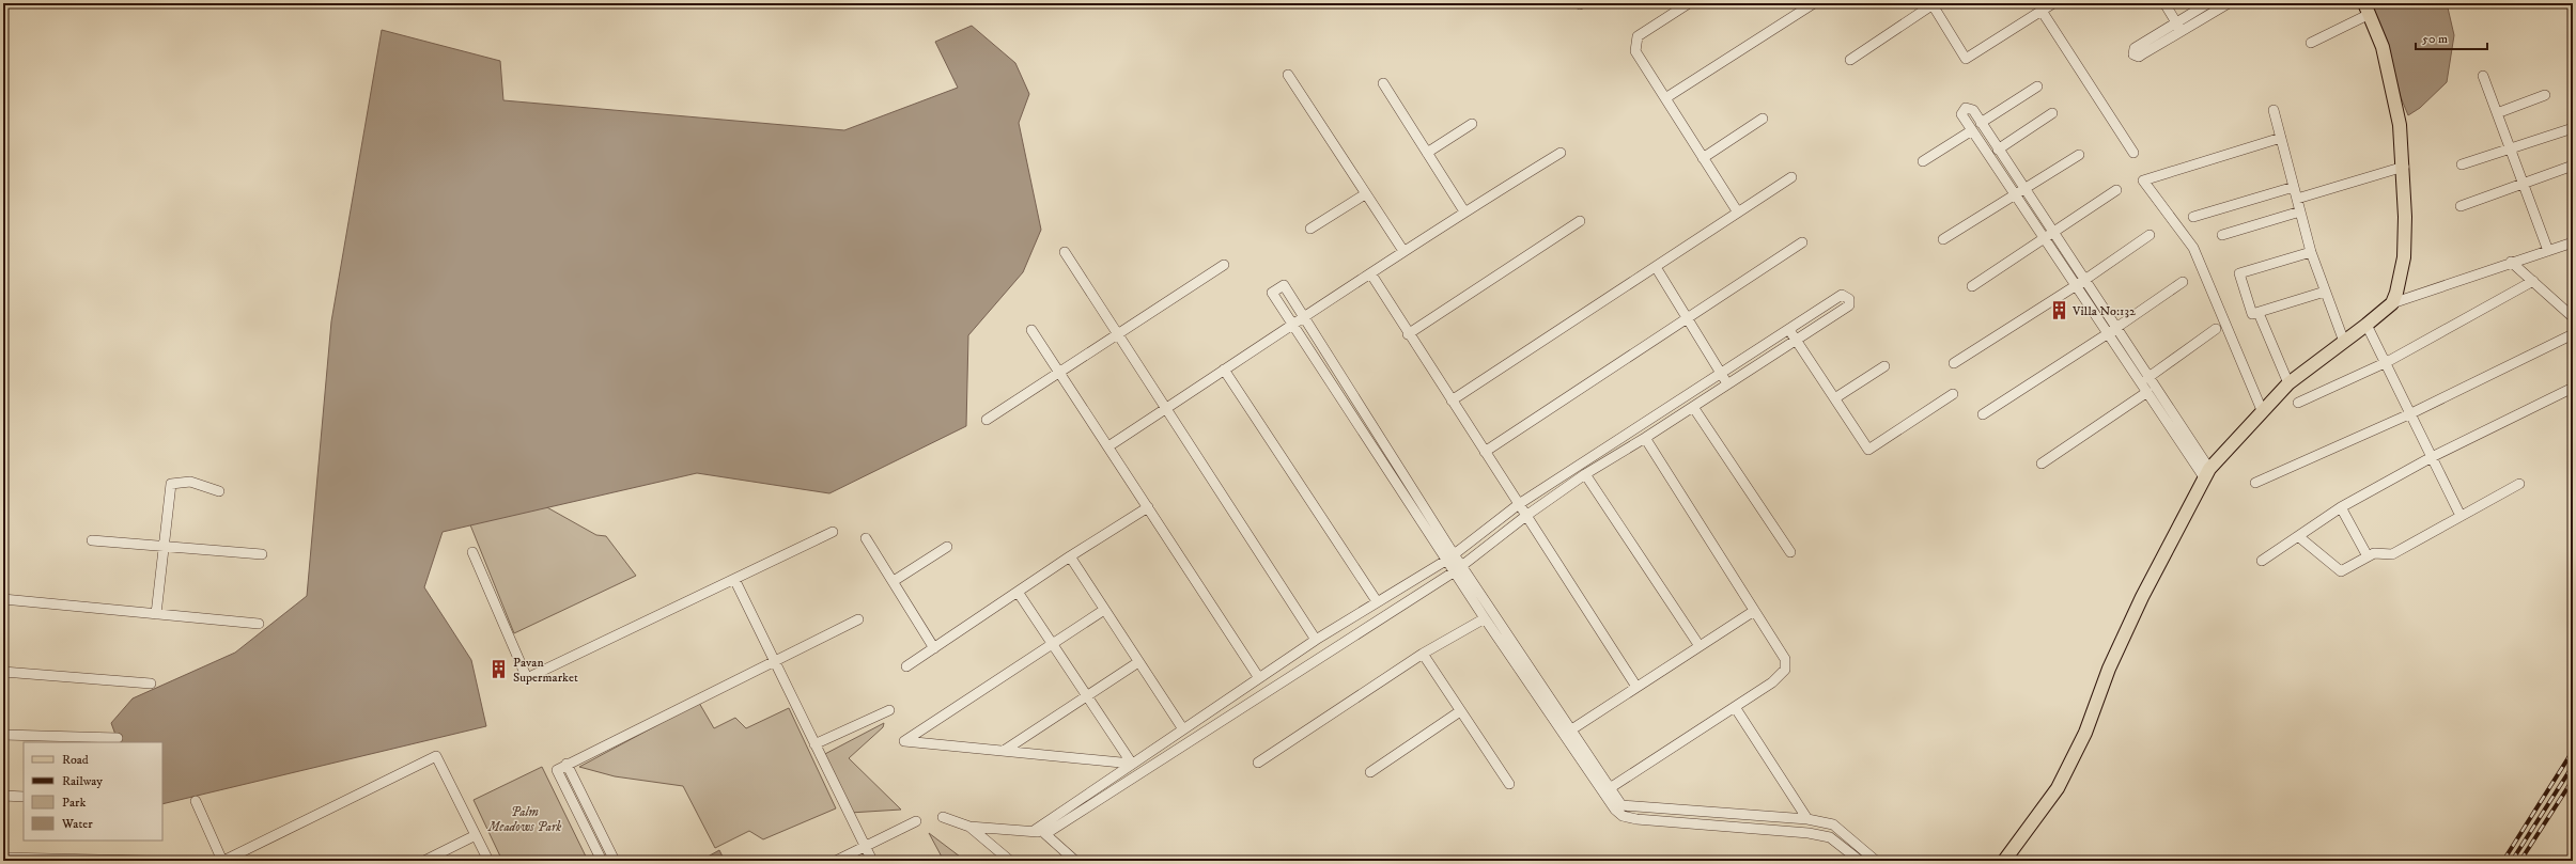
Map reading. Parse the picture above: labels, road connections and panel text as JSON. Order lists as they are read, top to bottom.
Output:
{
  "parks": ["Palm Meadows Park"],
  "places": {
    "building": ["Villa No:132", "Pavan Supermarket"]
  },
  "legend": [
    "Road",
    "Railway",
    "Park",
    "Water"
  ],
  "scale_bar": "50 m"
}
